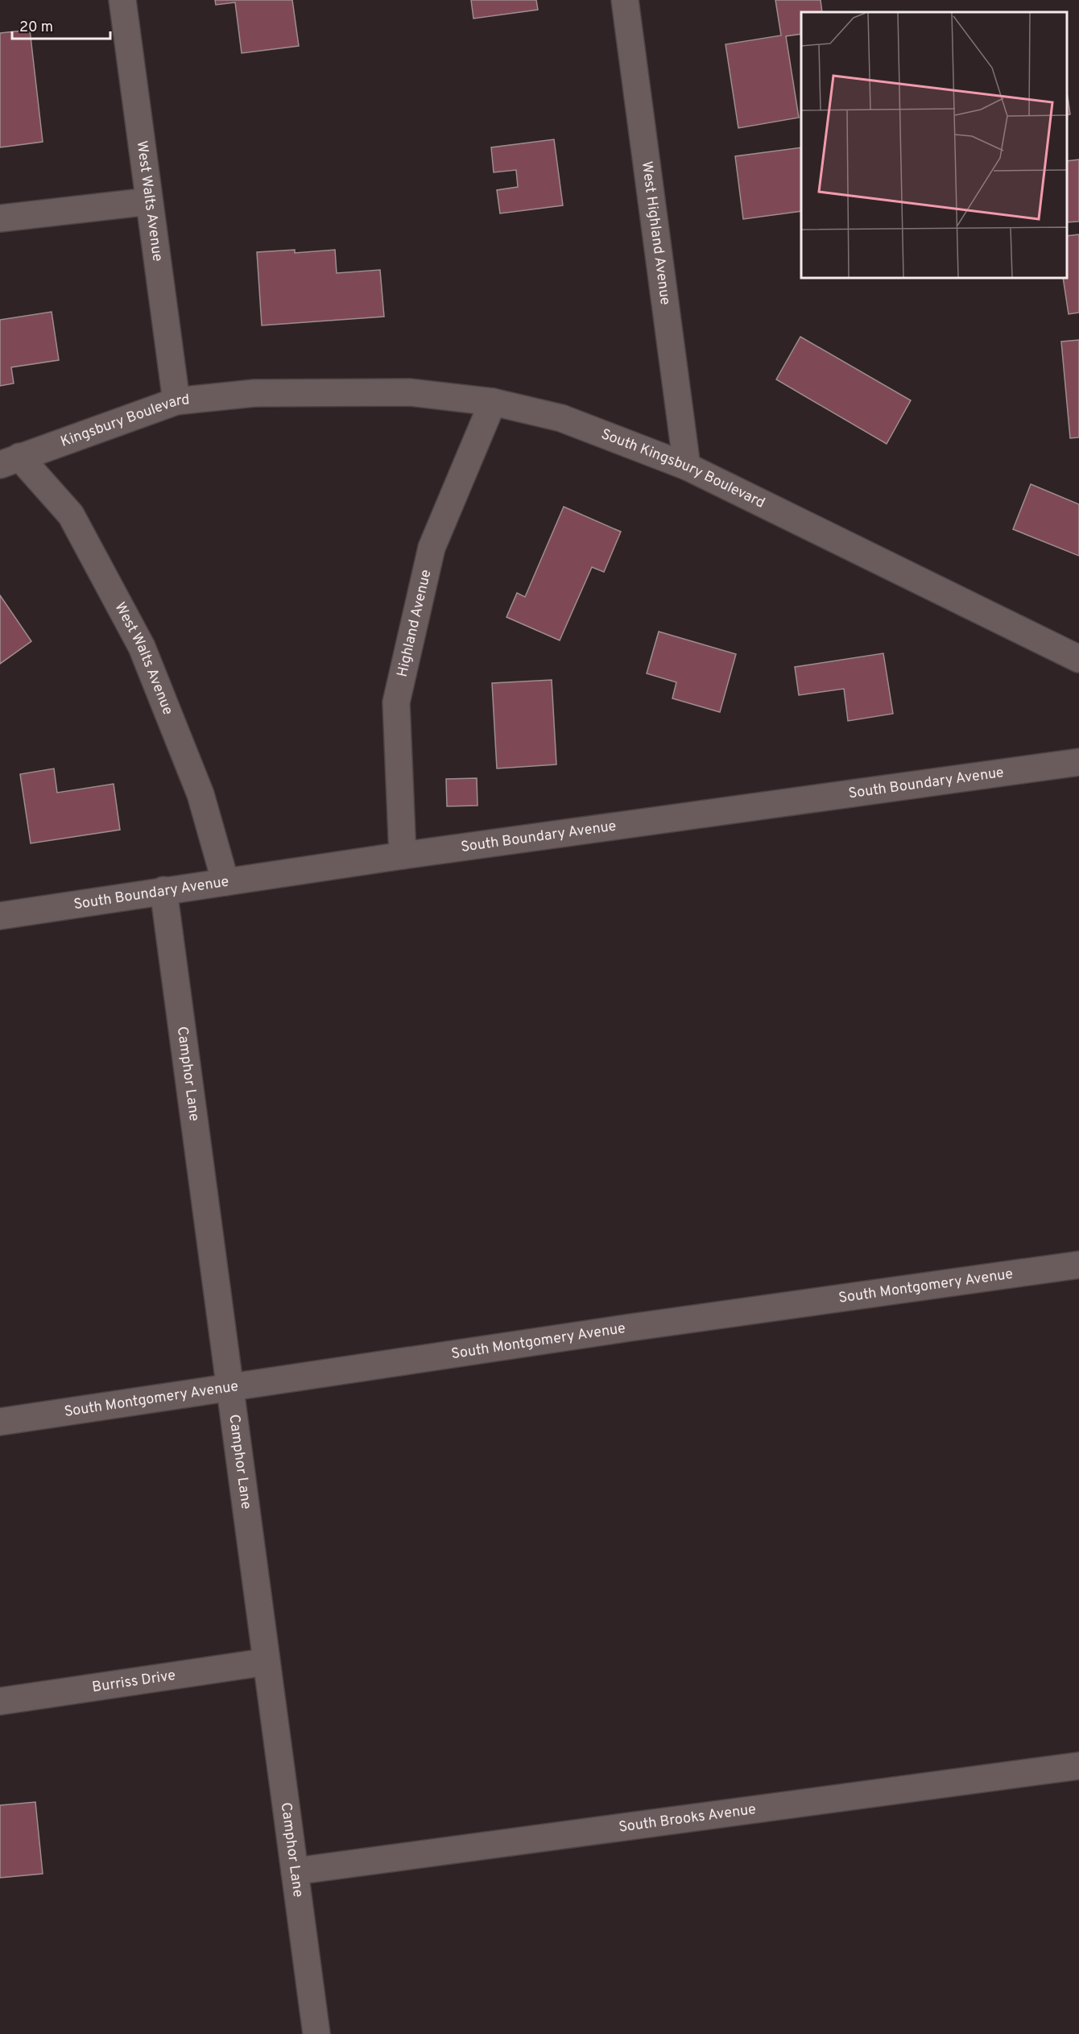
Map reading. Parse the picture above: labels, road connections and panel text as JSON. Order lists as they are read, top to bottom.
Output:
{
  "streets": {
    "street": [
      "West Walts Avenue",
      "West Highland Avenue",
      "Kingsbury Boulevard",
      "South Kingsbury Boulevard",
      "Highland Avenue",
      "South Boundary Avenue",
      "Camphor Lane",
      "South Montgomery Avenue",
      "Burriss Drive",
      "South Brooks Avenue"
    ]
  },
  "crossings": [
    ["West Walts Avenue", "Kingsbury Boulevard"],
    ["West Walts Avenue", "South Boundary Avenue"],
    ["West Highland Avenue", "South Kingsbury Boulevard"],
    ["Kingsbury Boulevard", "South Kingsbury Boulevard"],
    ["South Kingsbury Boulevard", "Highland Avenue"],
    ["Highland Avenue", "South Boundary Avenue"],
    ["South Boundary Avenue", "Camphor Lane"],
    ["Camphor Lane", "South Montgomery Avenue"],
    ["Camphor Lane", "Burriss Drive"],
    ["Camphor Lane", "South Brooks Avenue"]
  ],
  "scale_bar": "20 m"
}
